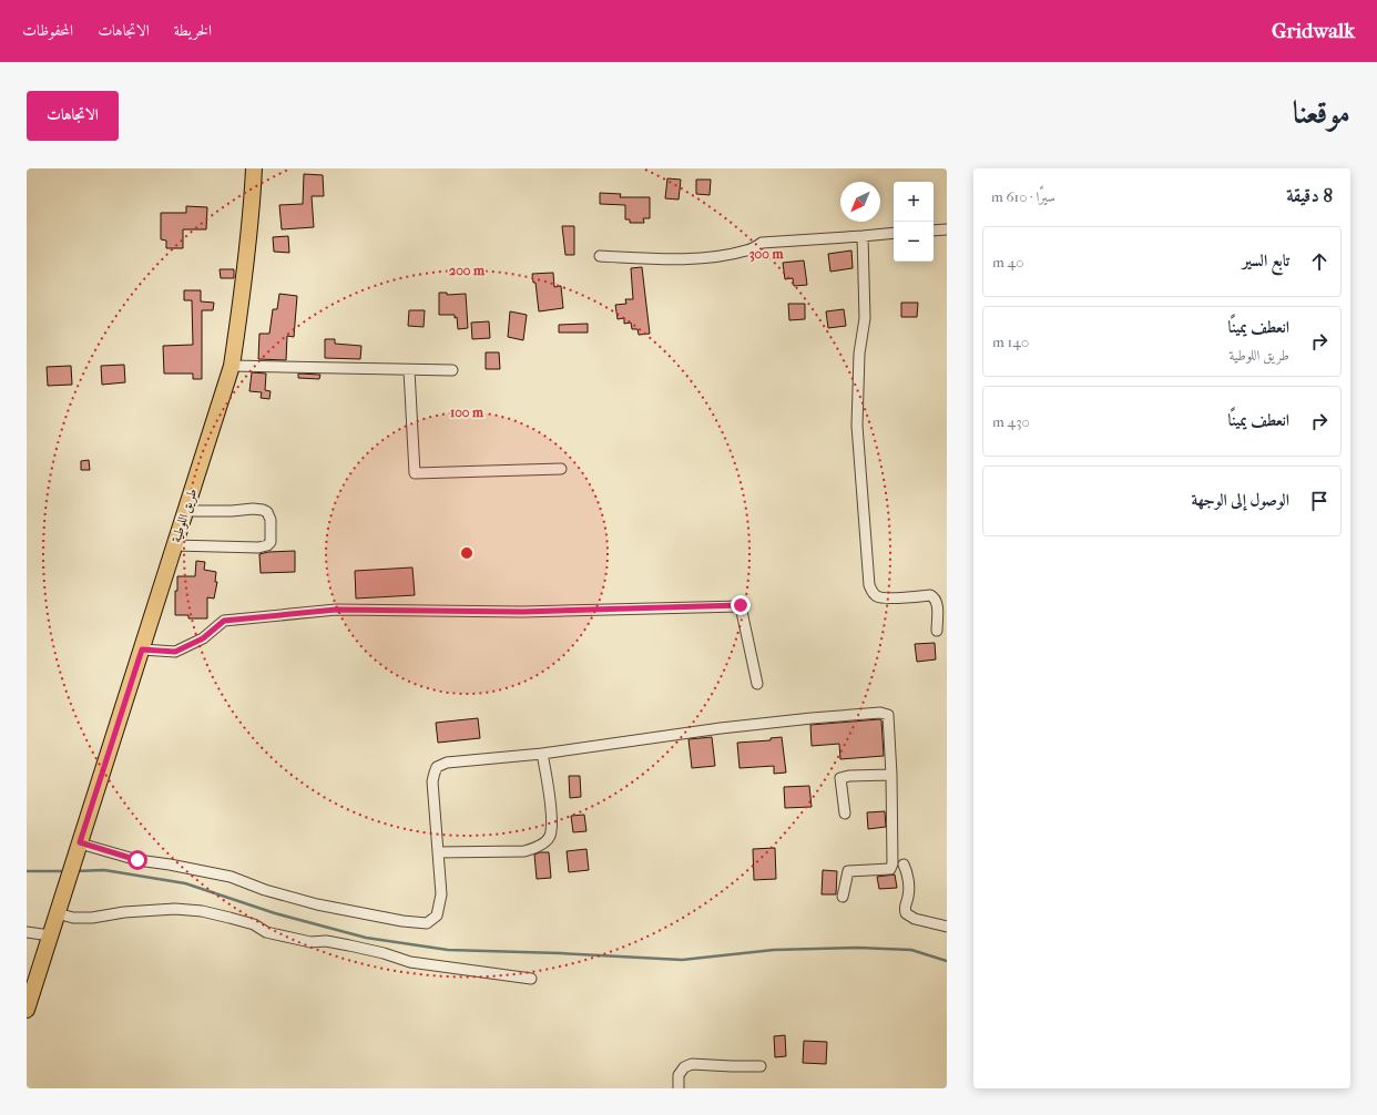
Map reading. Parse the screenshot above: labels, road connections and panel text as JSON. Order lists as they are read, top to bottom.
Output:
{
  "streets": {
    "main road": ["طريق اللوطية"]
  },
  "north": "bottom left",
  "page": {
    "header": "Gridwalk",
    "nav": ["الخريطة", "الاتجاهات", "المحفوظات"],
    "title": "موقعنا",
    "buttons": "الاتجاهات",
    "heading": ["8 دقيقة", "سيرًا · 610 m"],
    "map_buttons": ["+", "−"],
    "list": [
      ["تابع السير", "40 m"],
      ["انعطف يمينًا", "طريق اللوطية", "140 m"],
      ["انعطف يمينًا", "430 m"],
      "الوصول إلى الوجهة"
    ]
  },
  "rings": ["300 m", "200 m", "100 m"]
}
